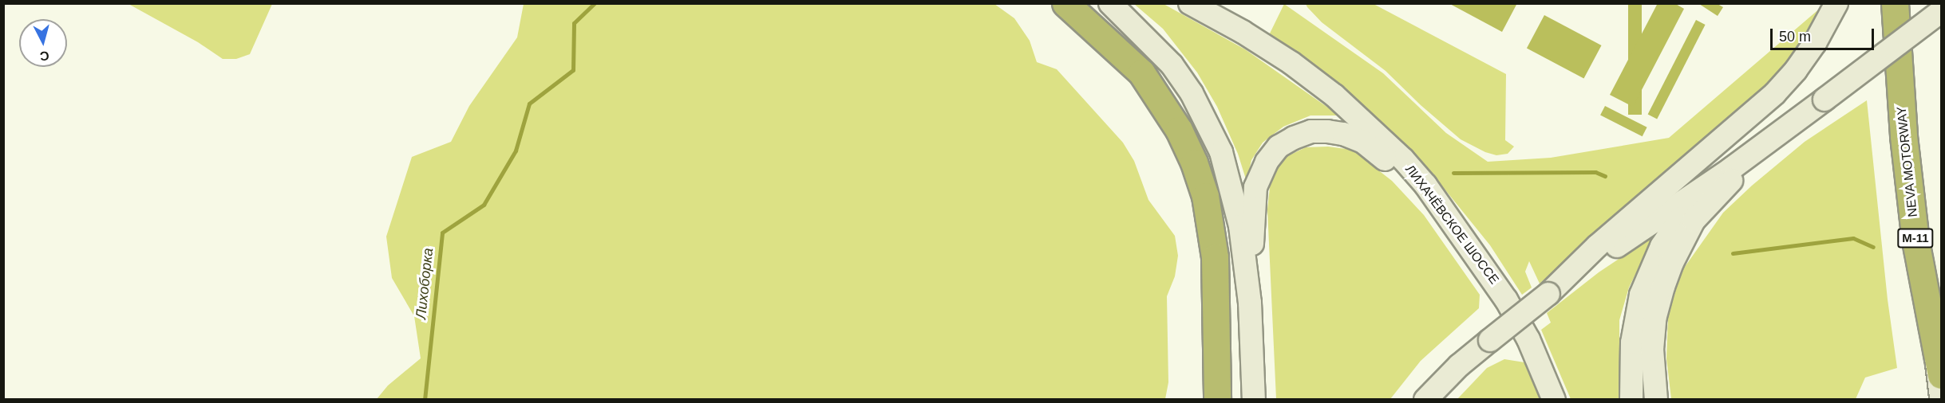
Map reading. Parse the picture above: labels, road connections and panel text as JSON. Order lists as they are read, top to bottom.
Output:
{
  "streets": {
    "highway": ["NEVA MOTORWAY", "М-11"],
    "main road": ["ЛИХАЧЁВСКОЕ ШОССЕ"]
  },
  "water": ["Лихоборка"],
  "scale_bar": "50 m",
  "north": "bottom"
}
